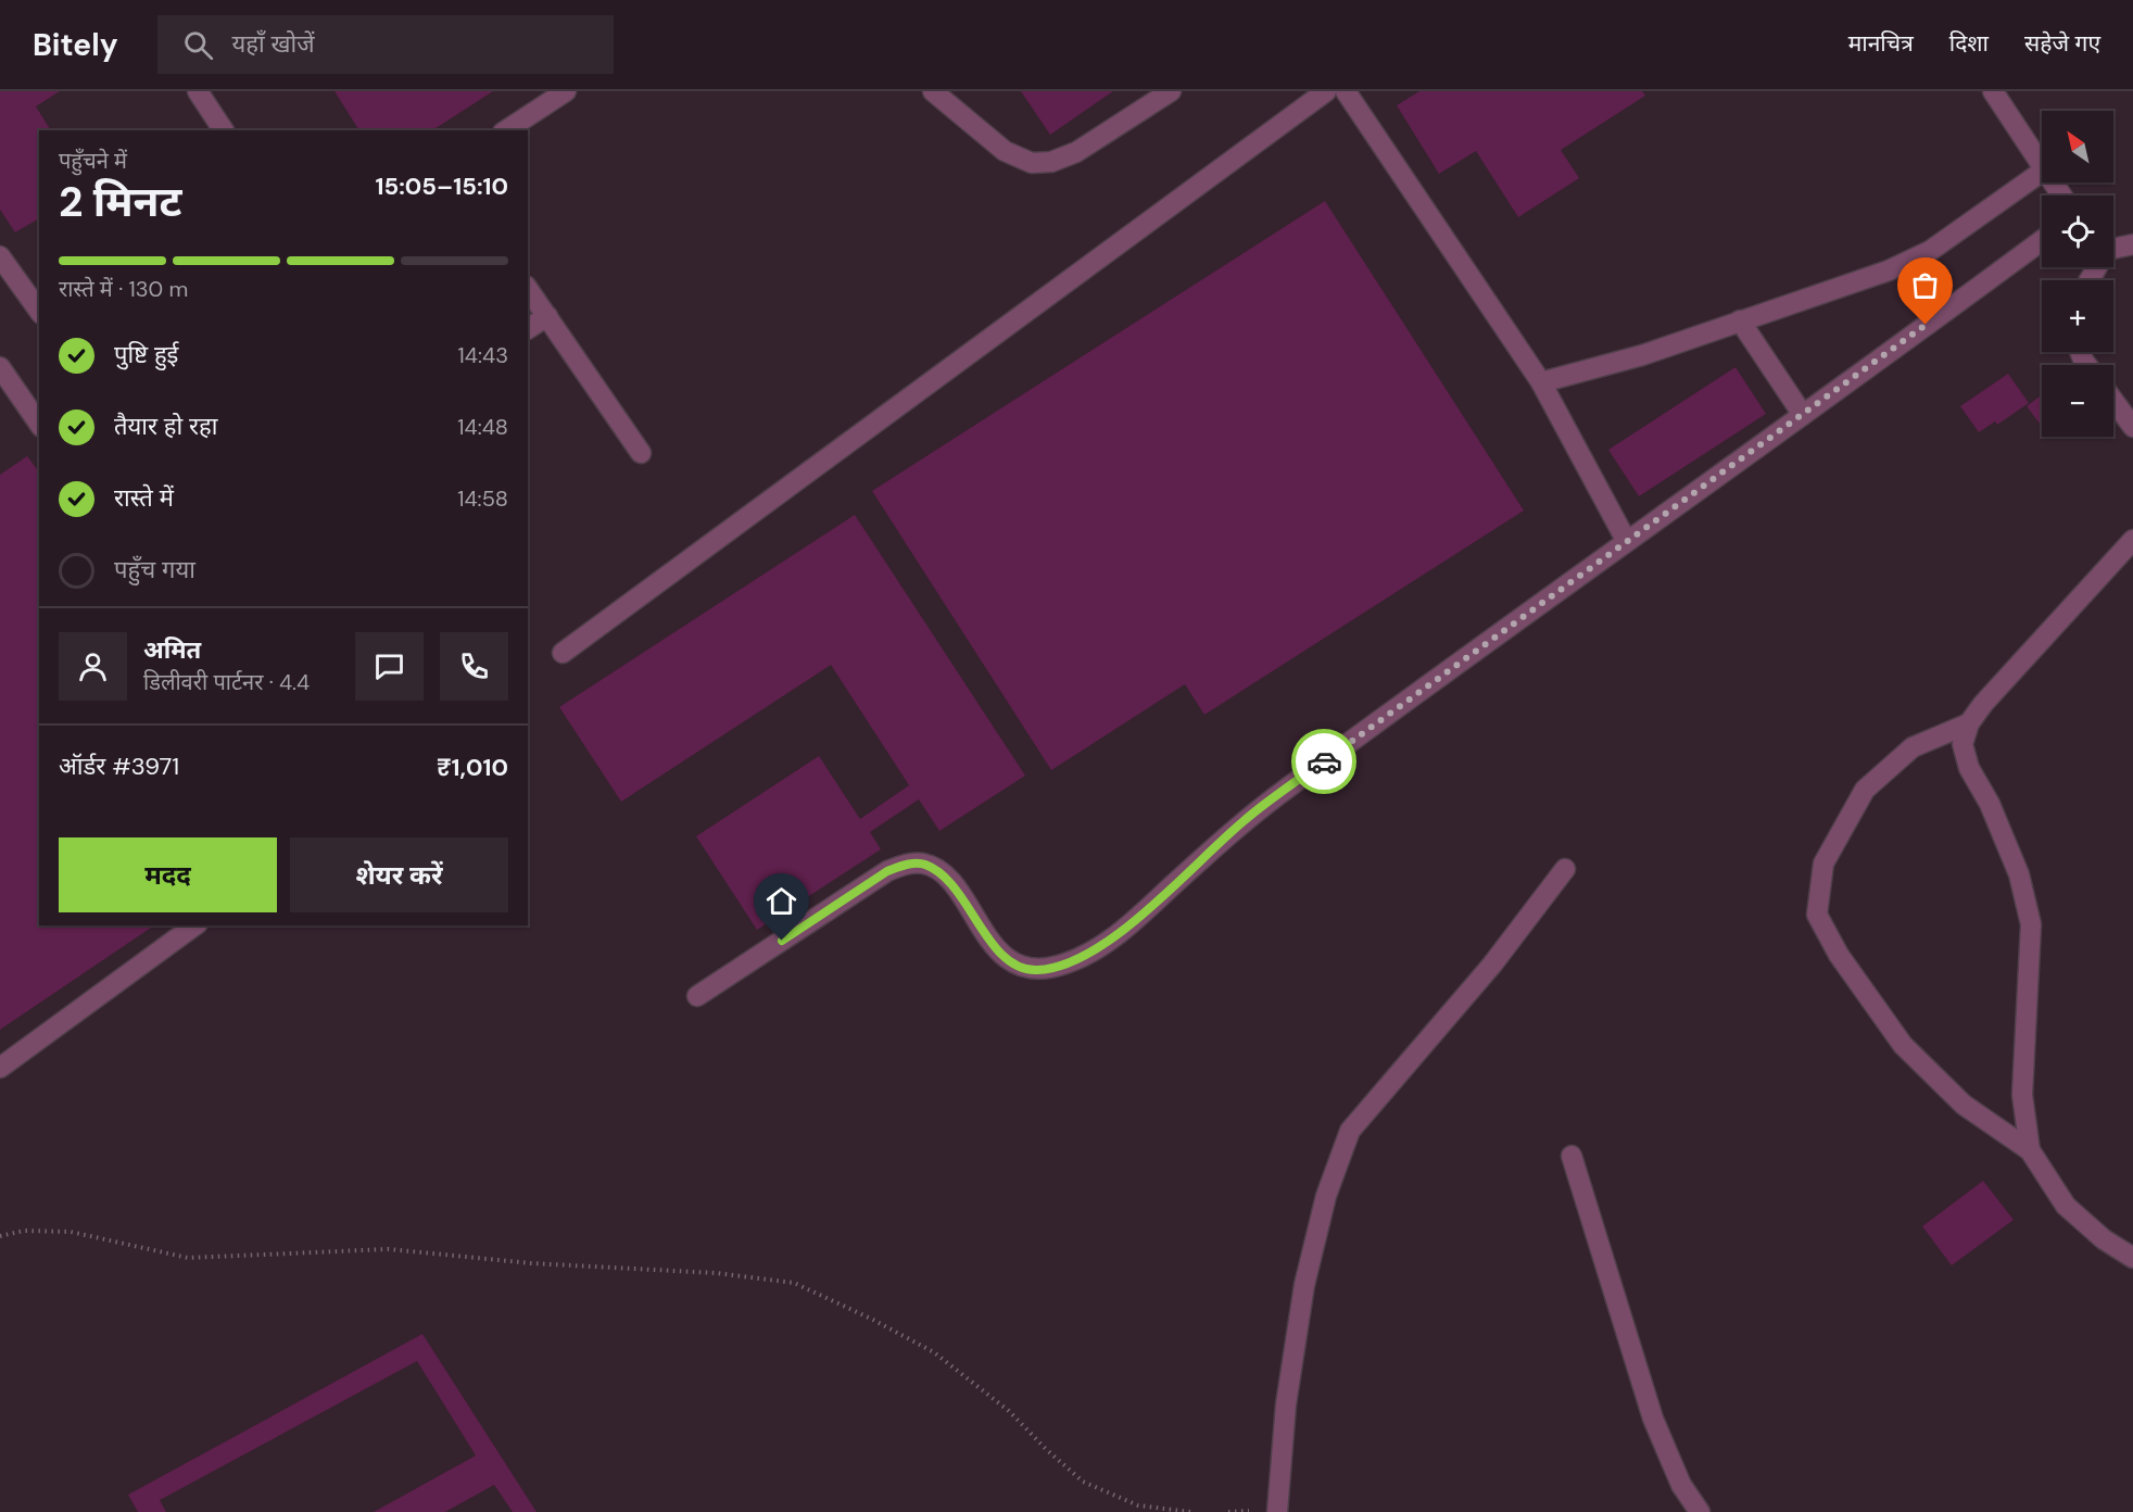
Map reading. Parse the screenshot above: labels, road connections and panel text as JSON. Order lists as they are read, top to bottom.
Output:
{
  "north": "top left",
  "page": {
    "header": "Bitely",
    "search": "यहाँ खोजें",
    "nav": ["मानचित्र", "दिशा", "सहेजे गए"],
    "map_buttons": ["+", "−"],
    "heading": ["2 मिनट", "पहुँचने में", "15:05–15:10"],
    "panel": [
      "अमित",
      "डिलीवरी पार्टनर · 4.4",
      "ऑर्डर #3971",
      "₹1,010"
    ],
    "bar": "रास्ते में · 130 m",
    "list": [
      ["पुष्टि हुई", "14:43"],
      ["तैयार हो रहा", "14:48"],
      ["रास्ते में", "14:58"],
      "पहुँच गया"
    ],
    "buttons": ["मदद", "शेयर करें"]
  }
}
